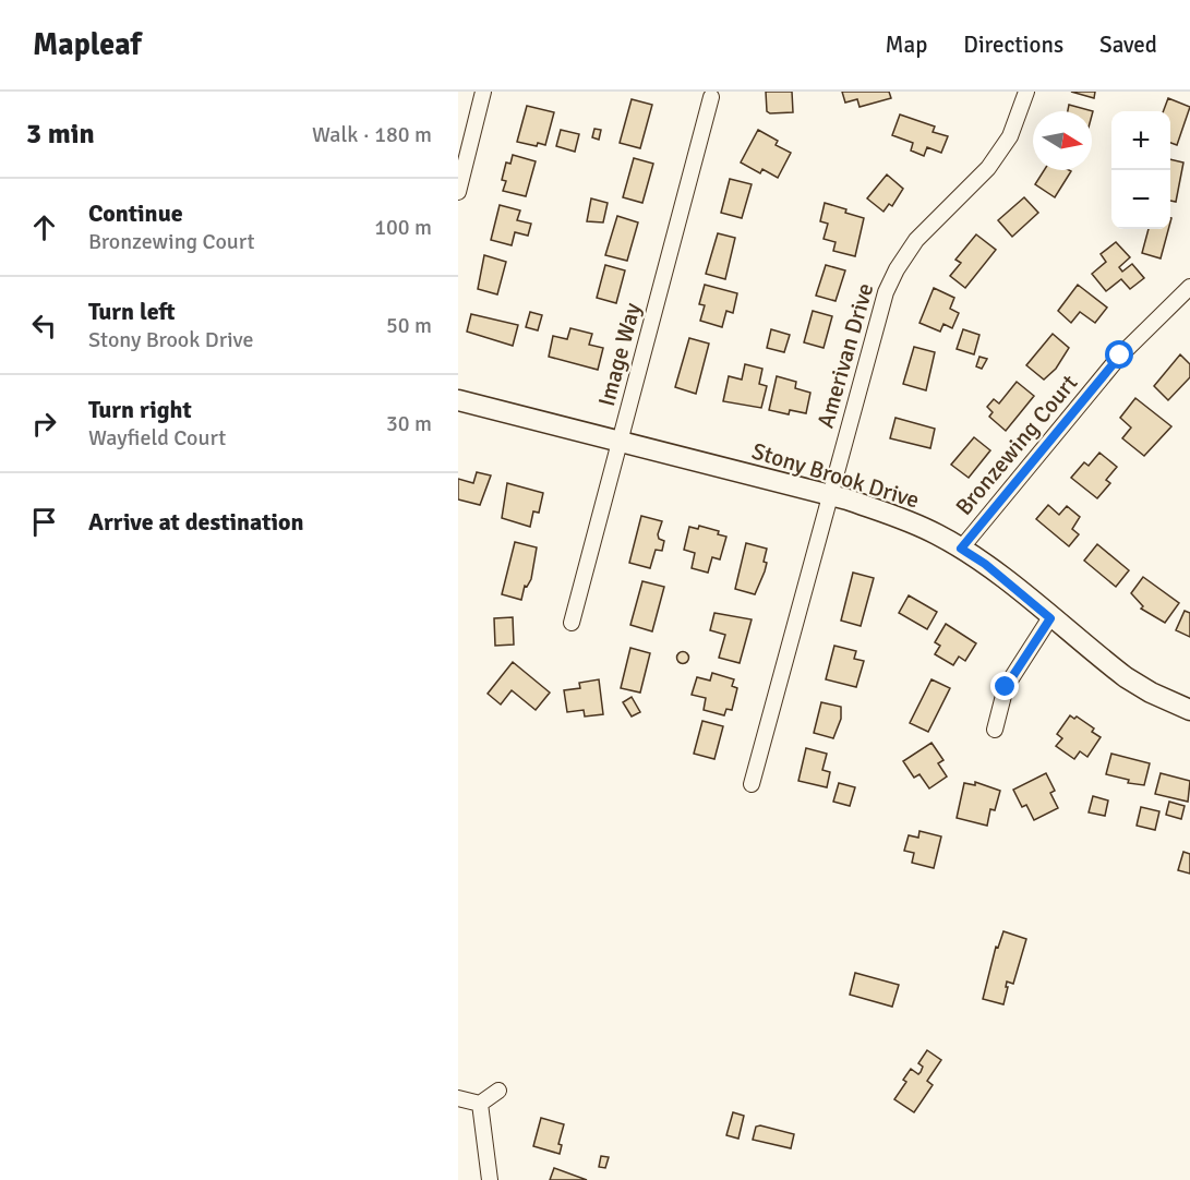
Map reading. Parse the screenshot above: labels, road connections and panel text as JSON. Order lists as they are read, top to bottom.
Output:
{
  "streets": {
    "street": [
      "Image Way",
      "Amerivan Drive",
      "Bronzewing Court",
      "Stony Brook Drive"
    ]
  },
  "crossings": [
    ["Image Way", "Stony Brook Drive"],
    ["Amerivan Drive", "Stony Brook Drive"],
    ["Bronzewing Court", "Stony Brook Drive"]
  ],
  "north": "right",
  "page": {
    "header": "Mapleaf",
    "nav": ["Map", "Directions", "Saved"],
    "heading": ["3 min", "Walk · 180 m"],
    "map_buttons": ["+", "−"],
    "list": [
      ["Continue", "Bronzewing Court", "100 m"],
      ["Turn left", "Stony Brook Drive", "50 m"],
      ["Turn right", "Wayfield Court", "30 m"],
      "Arrive at destination"
    ]
  }
}
